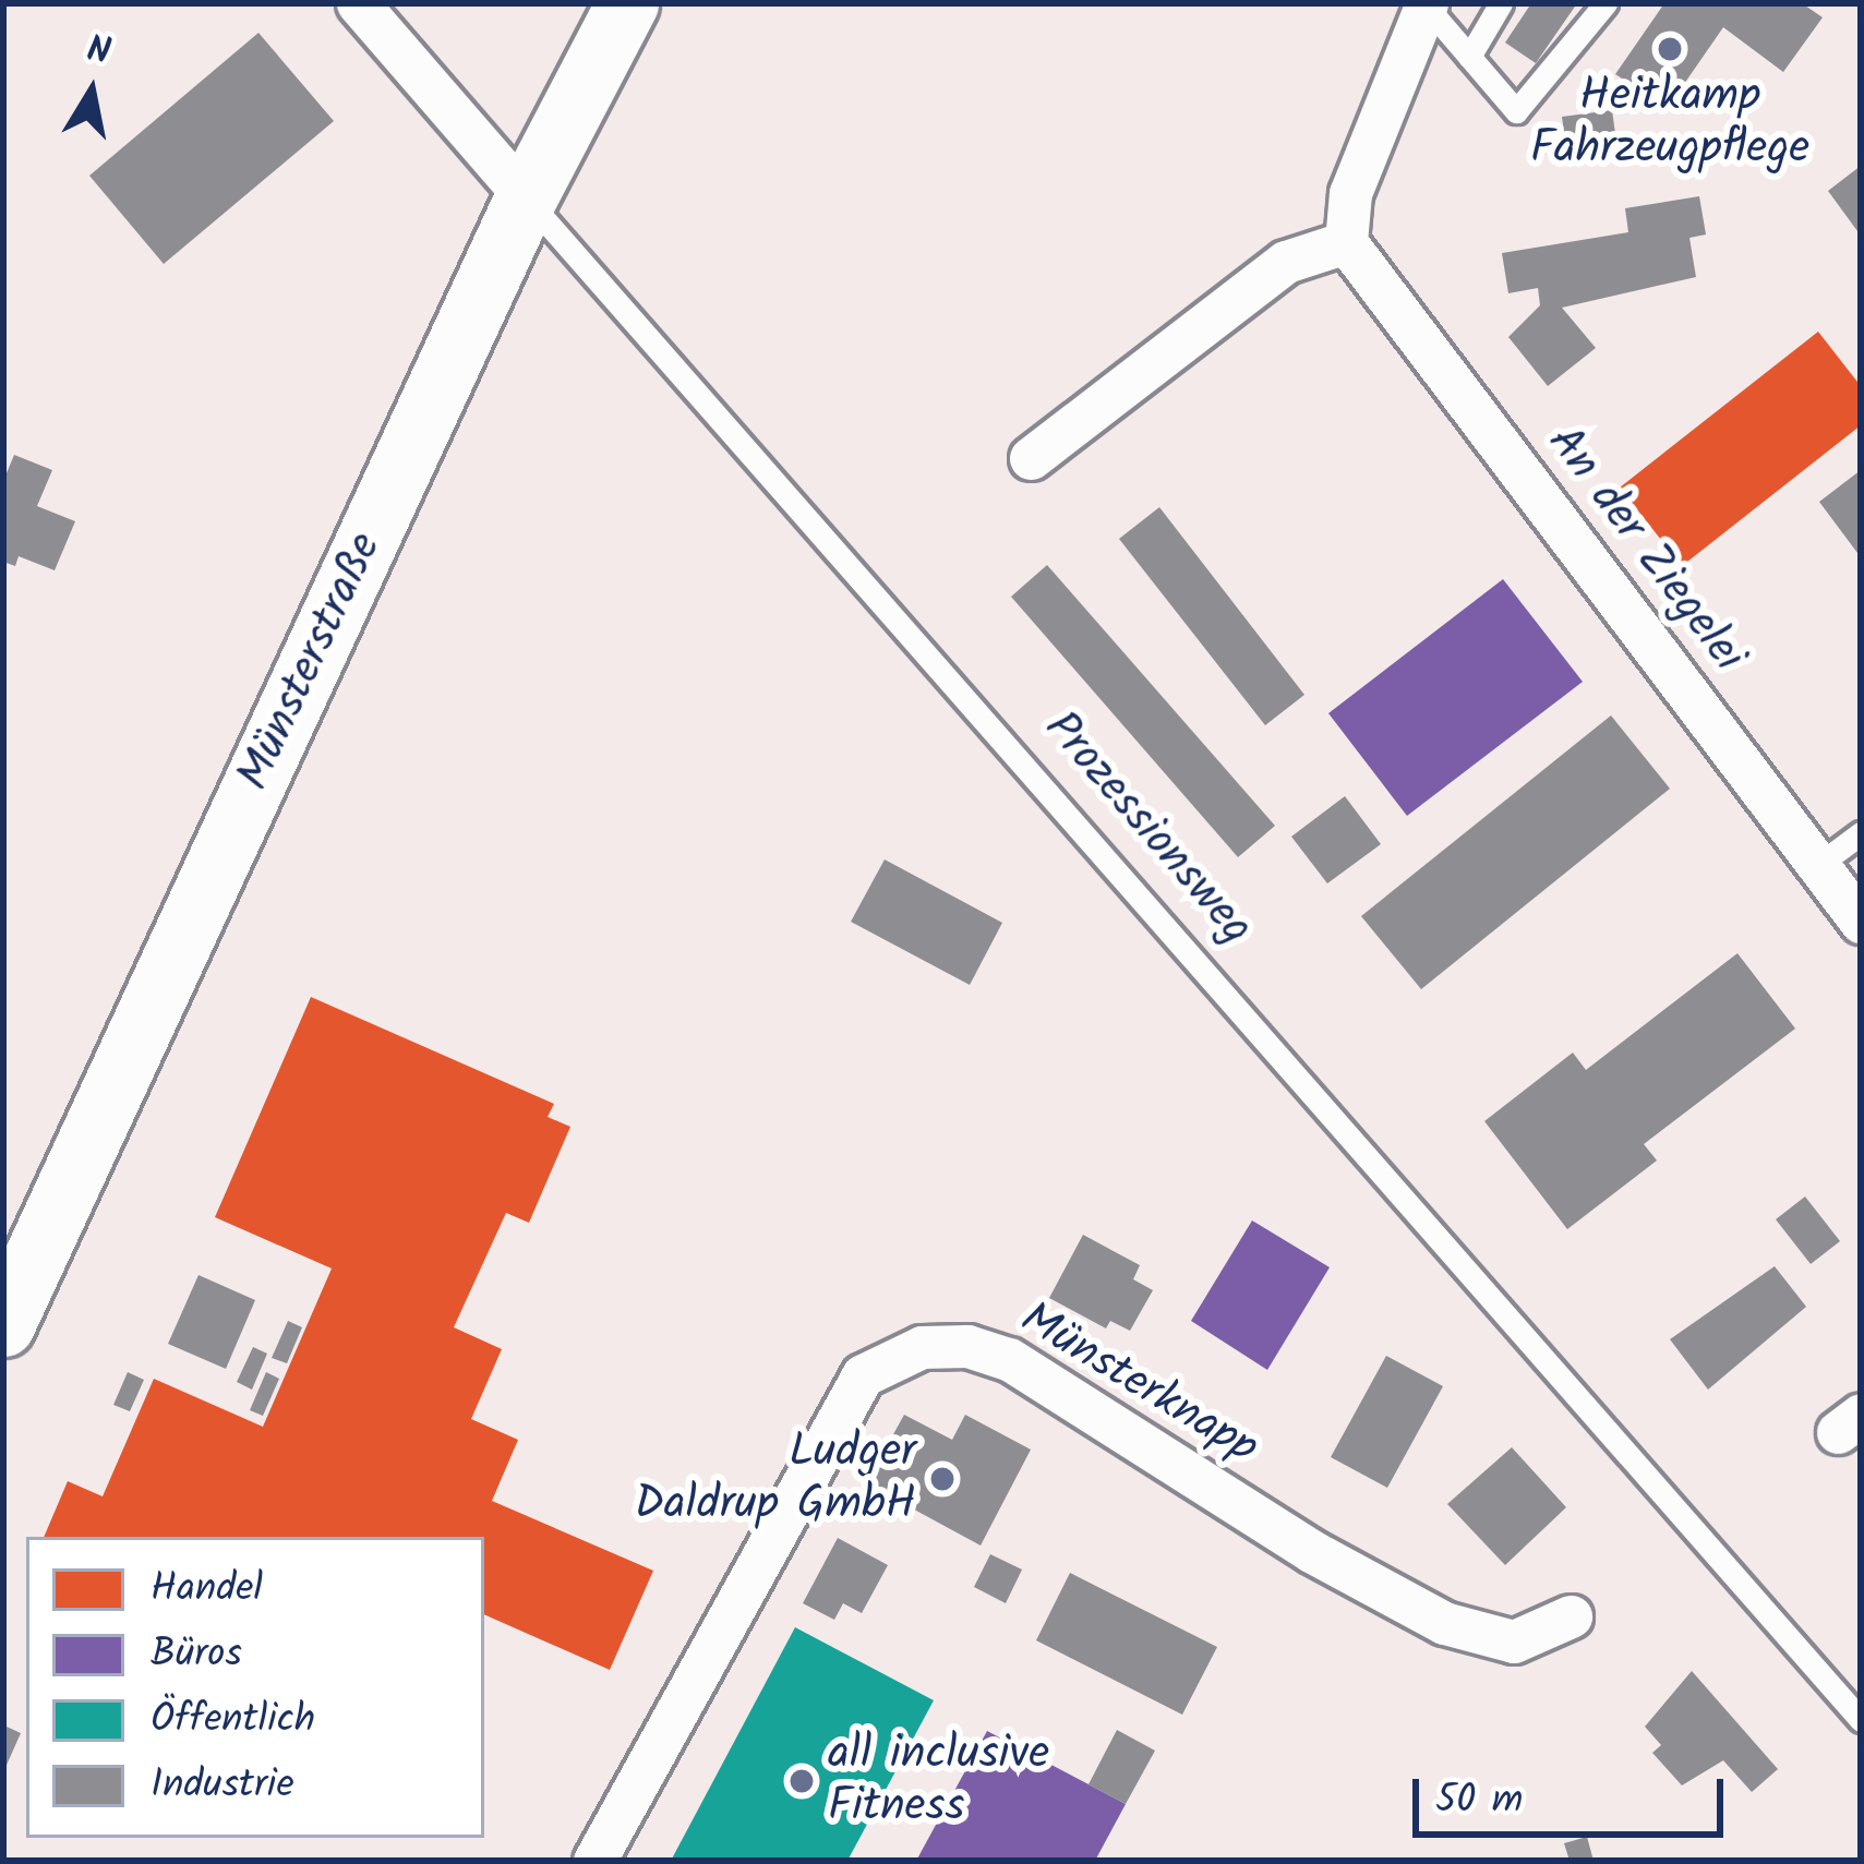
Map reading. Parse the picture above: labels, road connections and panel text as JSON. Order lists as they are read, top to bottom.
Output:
{
  "streets": {
    "main road": ["Münsterstraße"],
    "street": ["An der Ziegelei", "Prozessionsweg", "Münsterknapp"]
  },
  "crossings": [
    ["Münsterstraße", "Prozessionsweg"]
  ],
  "places": ["Heitkamp Fahrzeugpflege", "Ludger Daldrup GmbH", "all inclusive Fitness"],
  "legend": [
    "Handel",
    "Büros",
    "Öffentlich",
    "Industrie"
  ],
  "scale_bar": "50 m",
  "north": "top"
}
